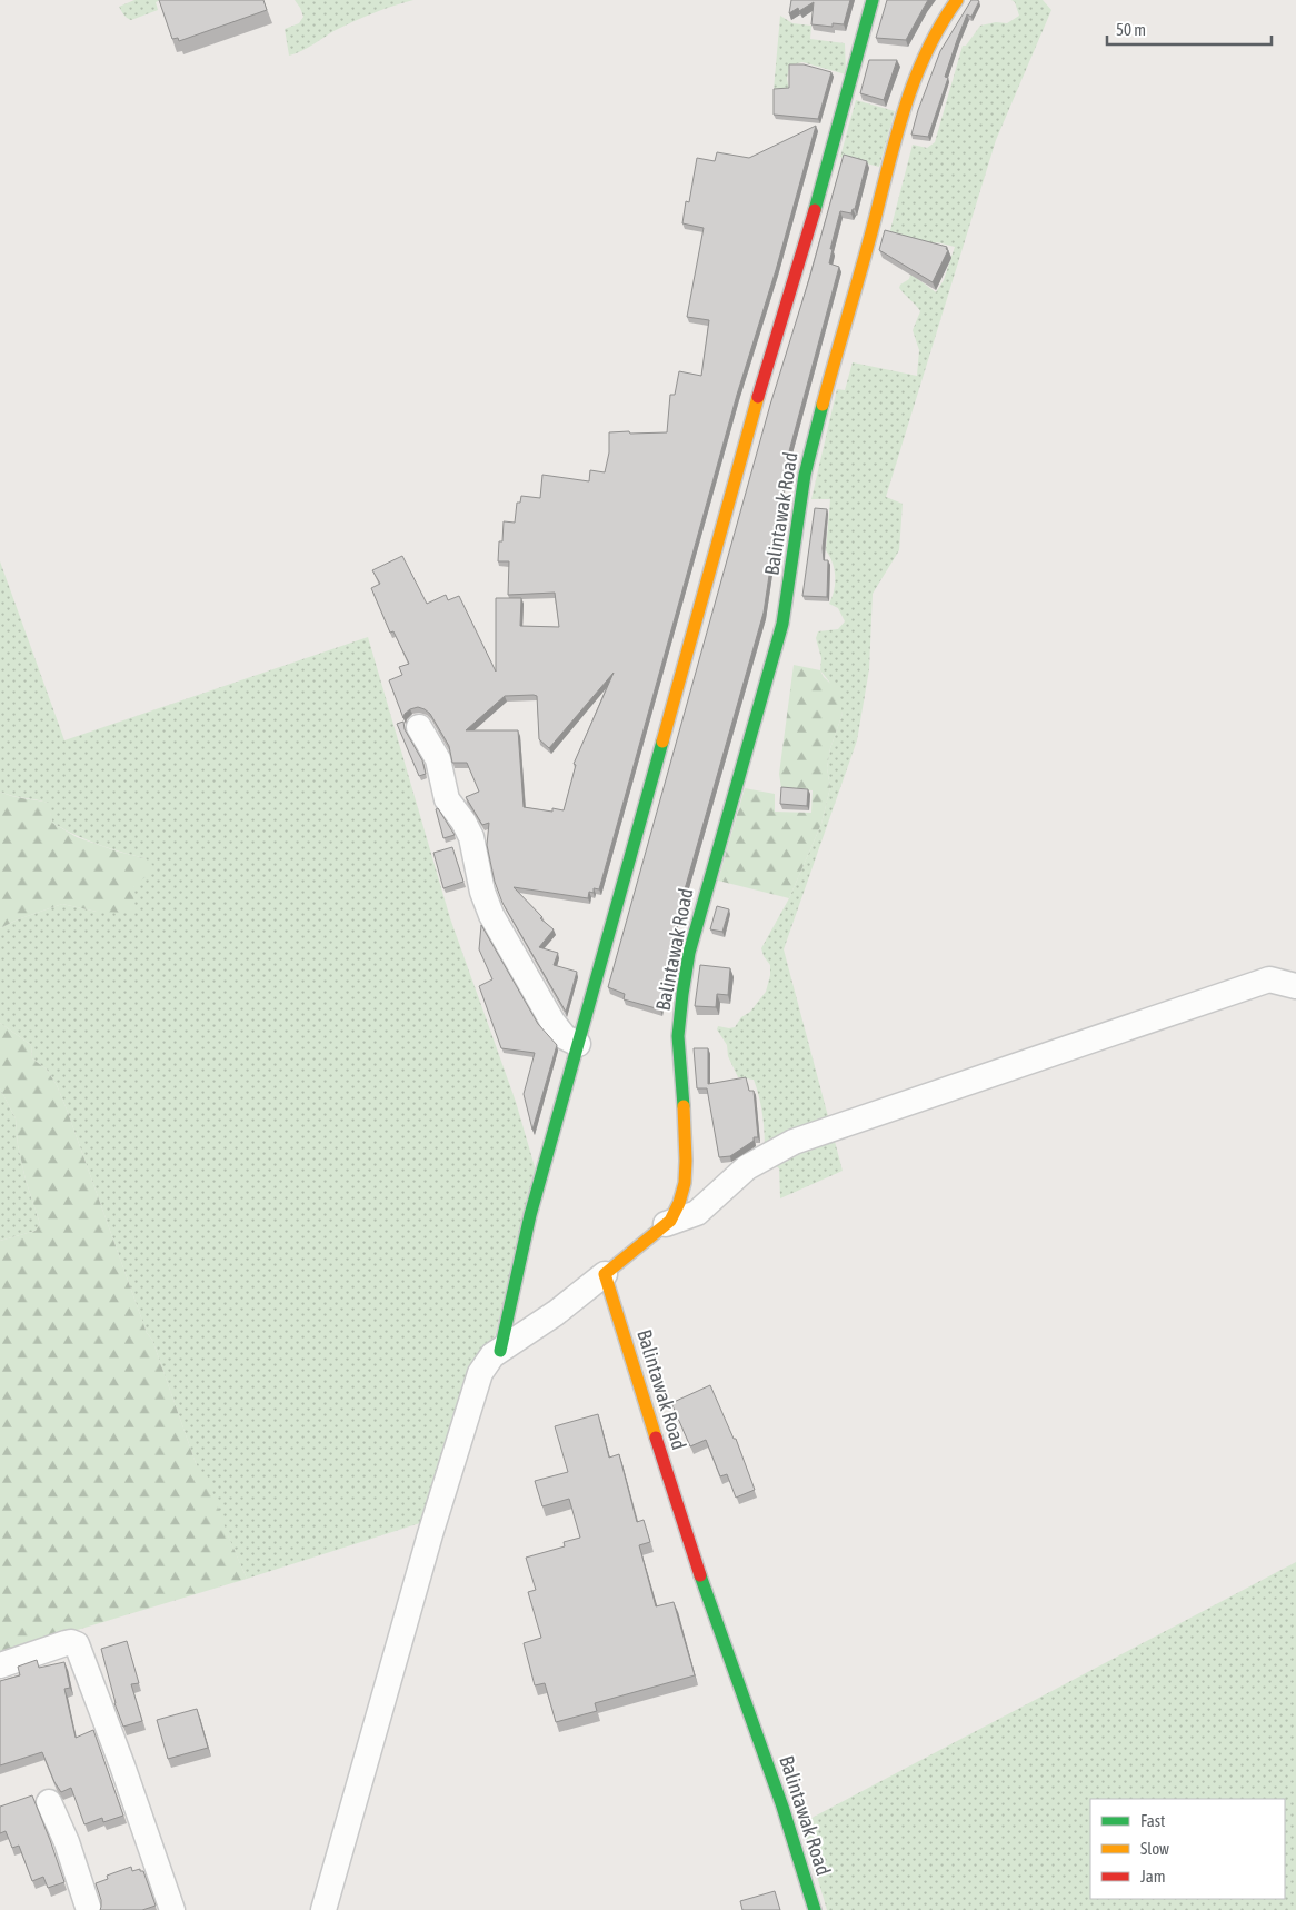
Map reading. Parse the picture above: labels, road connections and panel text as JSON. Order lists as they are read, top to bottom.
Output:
{
  "streets": {
    "street": ["Balintawak Road"]
  },
  "legend": ["Fast", "Slow", "Jam"],
  "scale_bar": "50 m"
}
